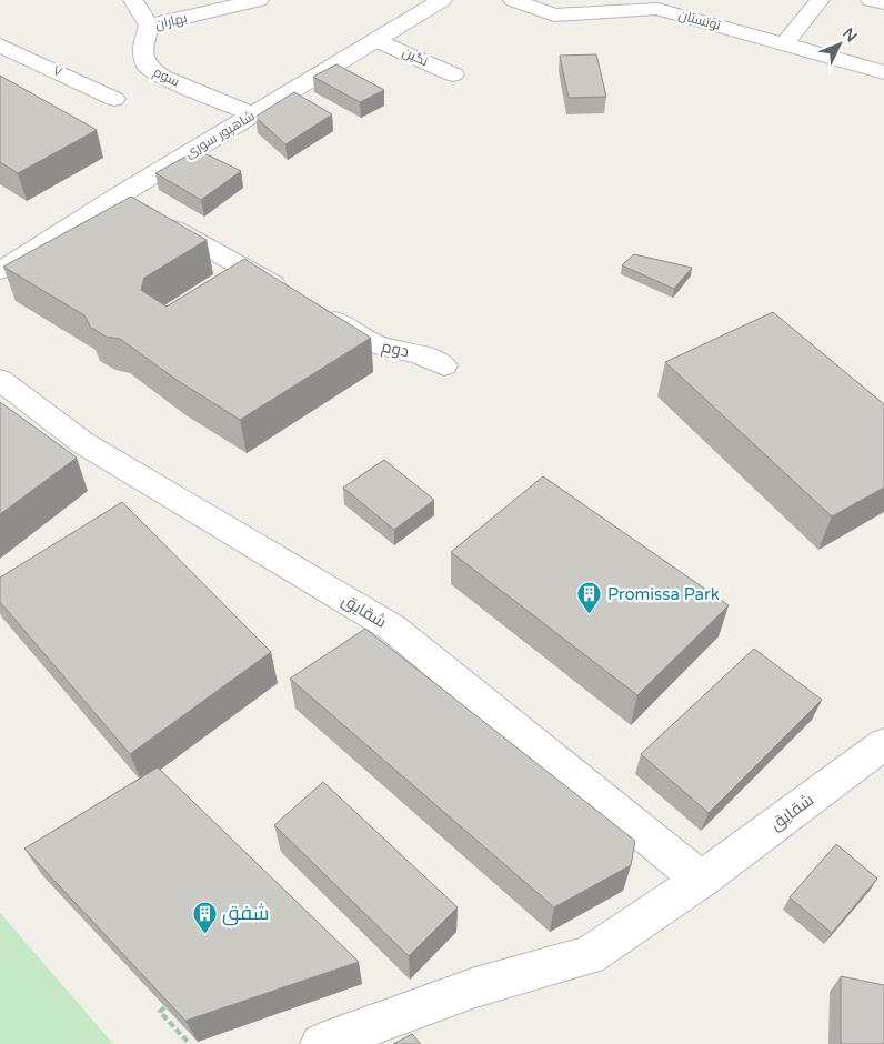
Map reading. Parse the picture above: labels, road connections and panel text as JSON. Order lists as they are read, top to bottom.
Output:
{
  "streets": {
    "street": [
      "توتستان",
      "بهاران",
      "نگین",
      "۷",
      "سوم",
      "شاهپور سوری",
      "دوم",
      "شقایق"
    ]
  },
  "crossings": [
    ["بهاران", "سوم"],
    ["نگین", "شاهپور سوری"],
    ["سوم", "شاهپور سوری"],
    ["شاهپور سوری", "دوم"]
  ],
  "places": {
    "building": ["Promissa Park", "شفق"]
  },
  "north": "top right"
}
